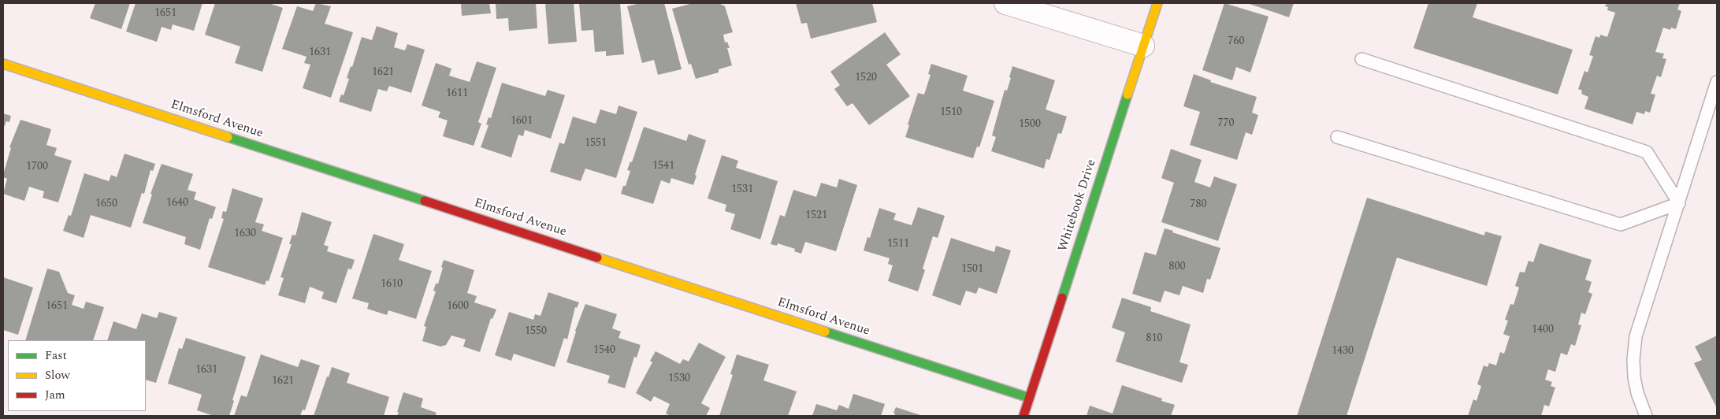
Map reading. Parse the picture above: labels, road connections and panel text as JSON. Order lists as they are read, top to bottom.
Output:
{
  "streets": {
    "street": ["Elmsford Avenue", "Whitebook Drive"]
  },
  "crossings": [
    ["Elmsford Avenue", "Whitebook Drive"]
  ],
  "house_numbers": [
    "1651",
    "760",
    "1631",
    "1621",
    "1520",
    "1611",
    "1510",
    "1601",
    "770",
    "1500",
    "1551",
    "1541",
    "1700",
    "1531",
    "1640",
    "1650",
    "780",
    "1521",
    "1630",
    "1511",
    "800",
    "1501",
    "1610",
    "1651",
    "1600",
    "1400",
    "1550",
    "810",
    "1540",
    "1430",
    "1631",
    "1530",
    "1621"
  ],
  "legend": ["Fast", "Slow", "Jam"]
}
